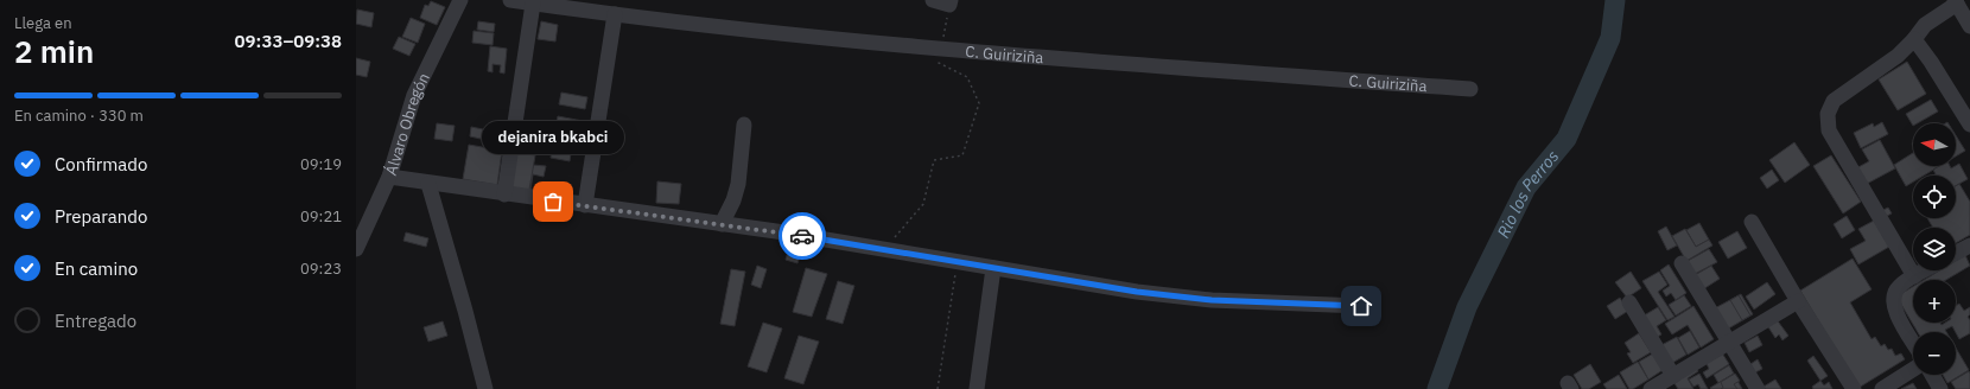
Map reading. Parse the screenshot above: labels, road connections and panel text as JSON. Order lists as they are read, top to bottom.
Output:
{
  "streets": {
    "street": ["C. Guiriziña", "Álvaro Obregón"]
  },
  "water": ["Rio los Perros"],
  "places": ["dejanira bkabci"],
  "north": "left",
  "page": {
    "heading": ["2 min", "Llega en", "09:33–09:38"],
    "bar": "En camino · 330 m",
    "bubble": "dejanira bkabci",
    "map_buttons": ["+", "−"],
    "list": [
      ["Confirmado", "09:19"],
      ["Preparando", "09:21"],
      ["En camino", "09:23"],
      "Entregado"
    ]
  }
}
